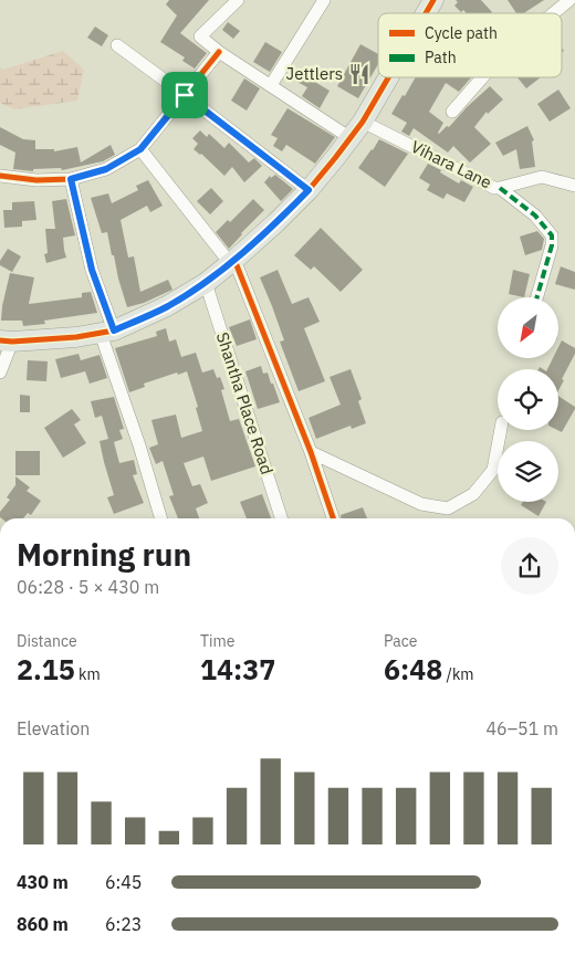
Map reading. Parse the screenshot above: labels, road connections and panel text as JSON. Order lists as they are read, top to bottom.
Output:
{
  "streets": {
    "street": ["Vihara Lane", "Shantha Place Road"]
  },
  "places": {
    "restaurant": ["Jettlers"]
  },
  "legend": ["Cycle path", "Path"],
  "north": "bottom left",
  "page": {
    "heading": ["Morning run", "06:28 · 5 × 430 m"],
    "stats": [
      ["Distance", "2.15 km"],
      ["Time", "14:37"],
      ["Pace", "6:48 /km"]
    ],
    "chart": ["Elevation", "46–51 m"],
    "list": [
      {
        "name": "430 m",
        "note": "6:45"
      },
      {
        "name": "860 m",
        "note": "6:23"
      }
    ]
  }
}
